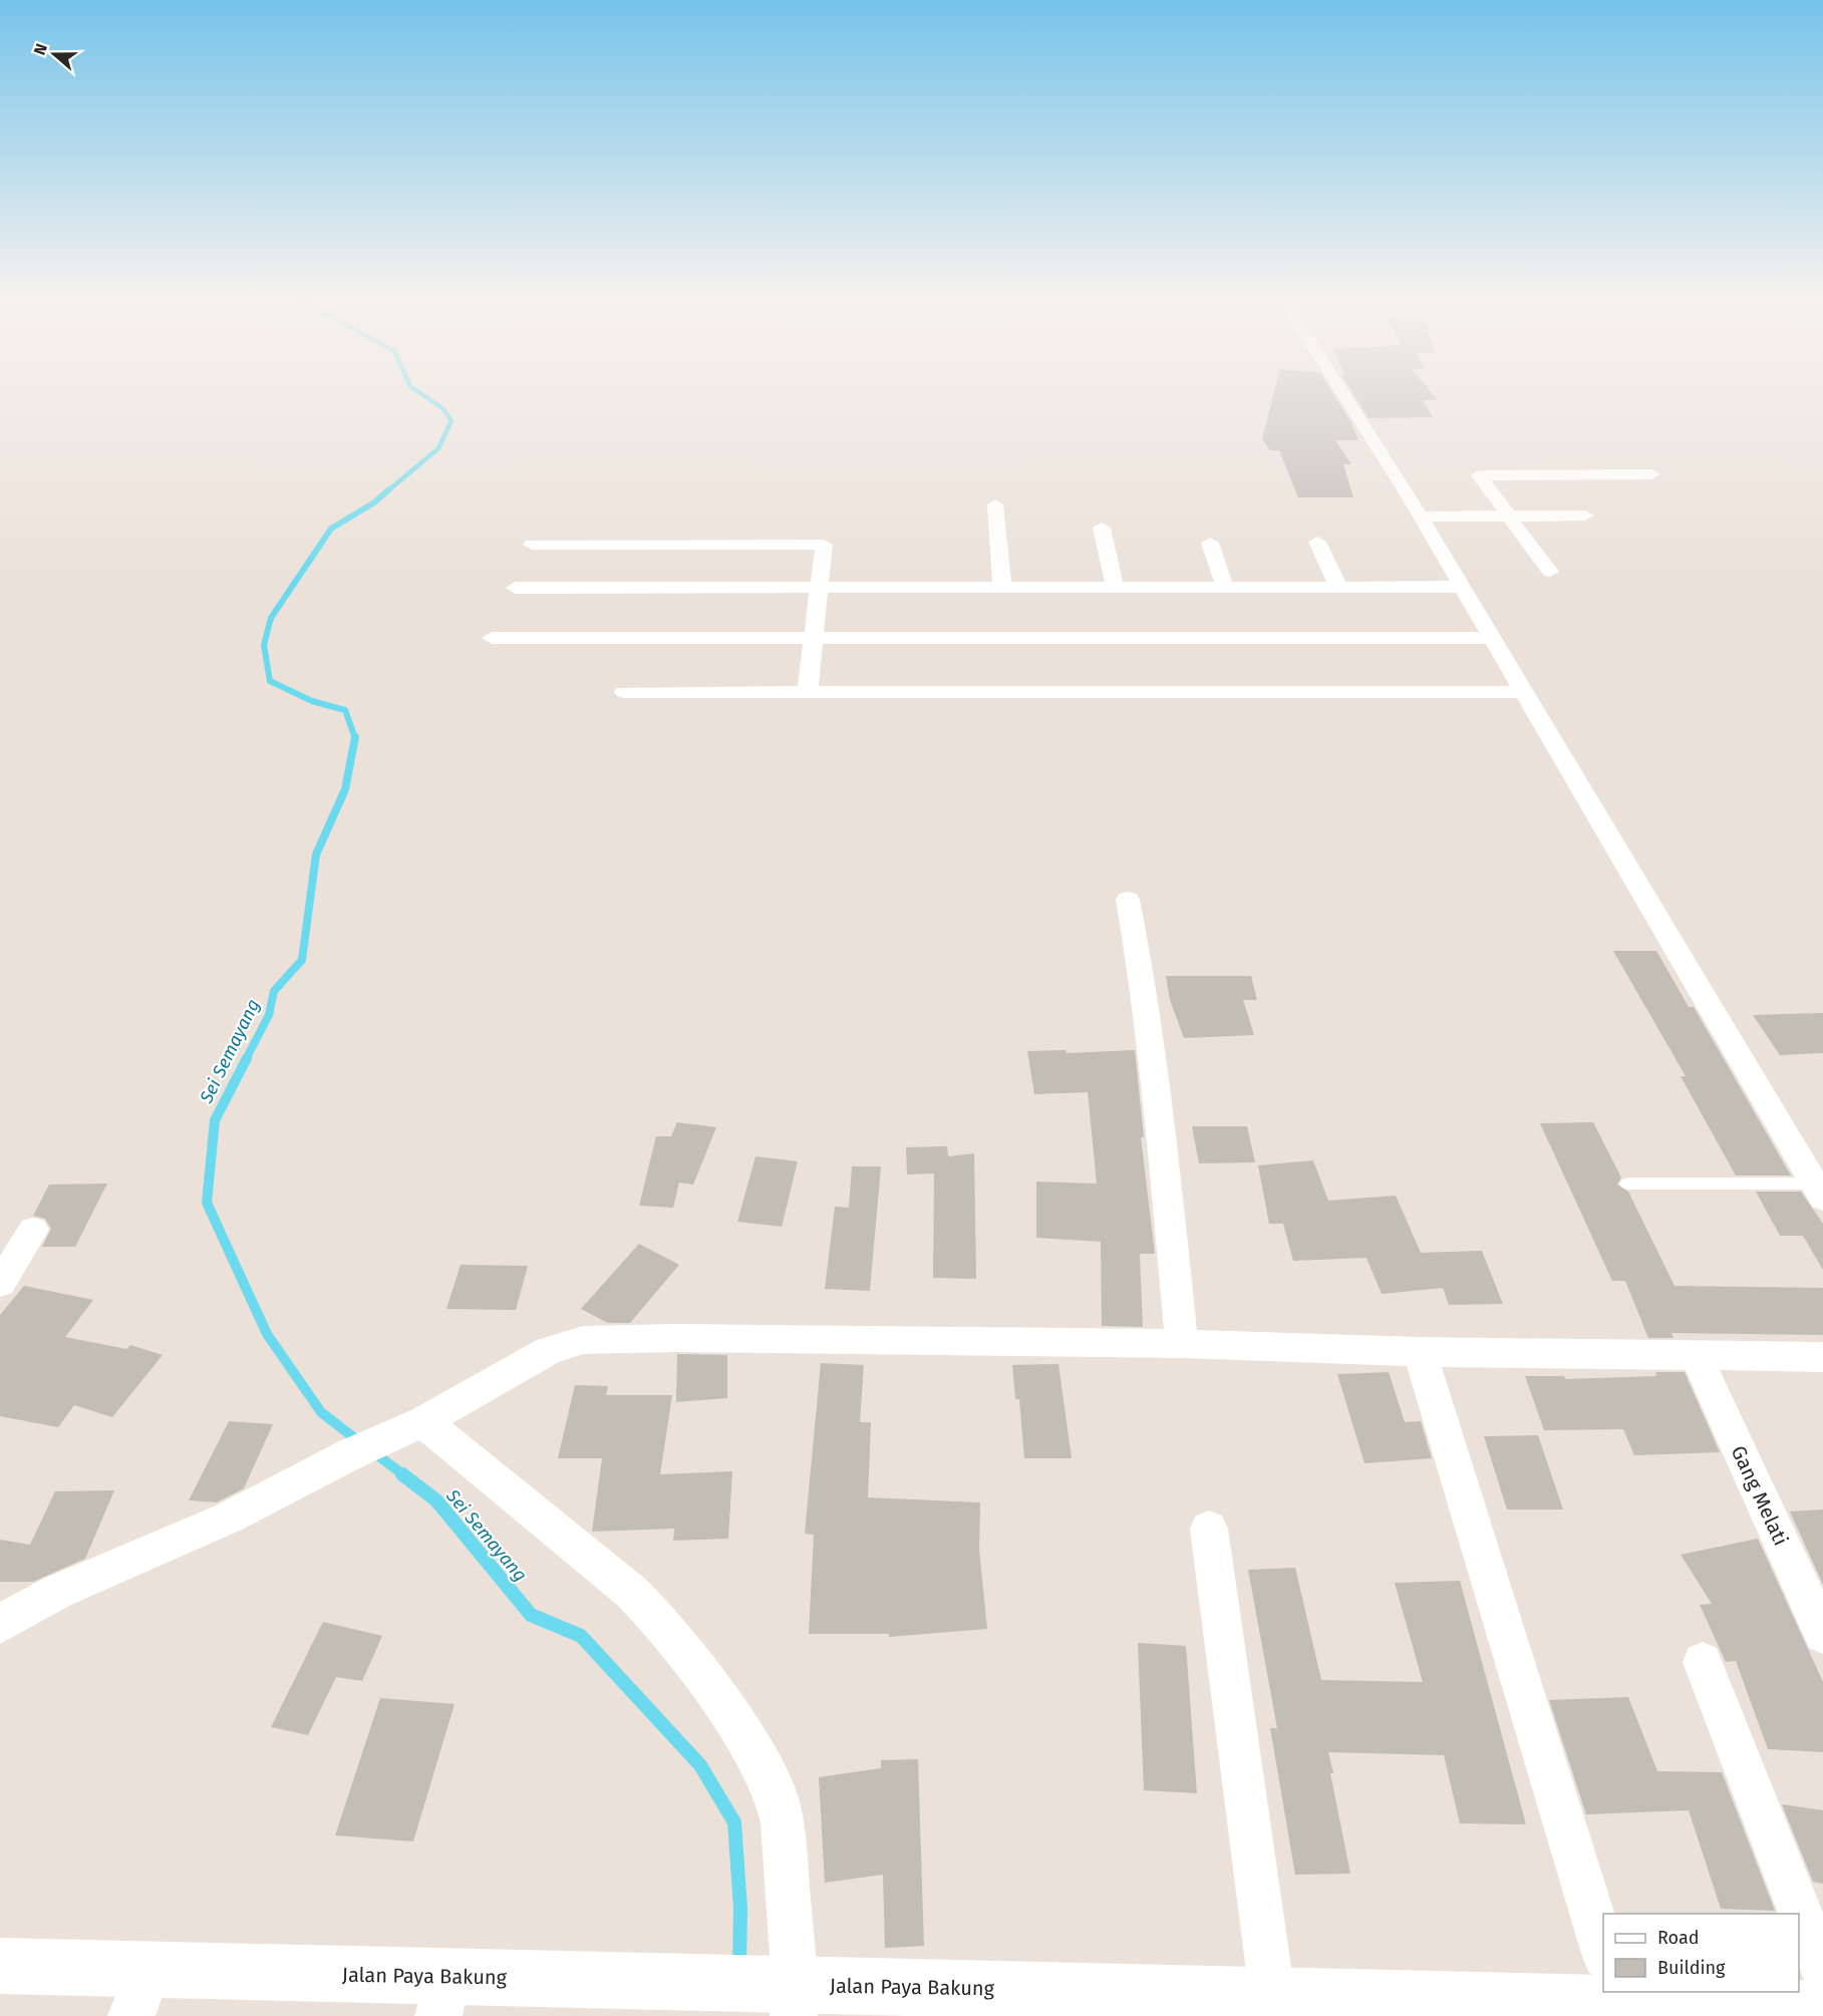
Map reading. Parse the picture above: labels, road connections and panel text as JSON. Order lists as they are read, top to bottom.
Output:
{
  "streets": {
    "main road": ["Jalan Paya Bakung"],
    "street": ["Gang Melati"]
  },
  "water": ["Sei Semayang"],
  "legend": ["Road", "Building"],
  "north": "left"
}
